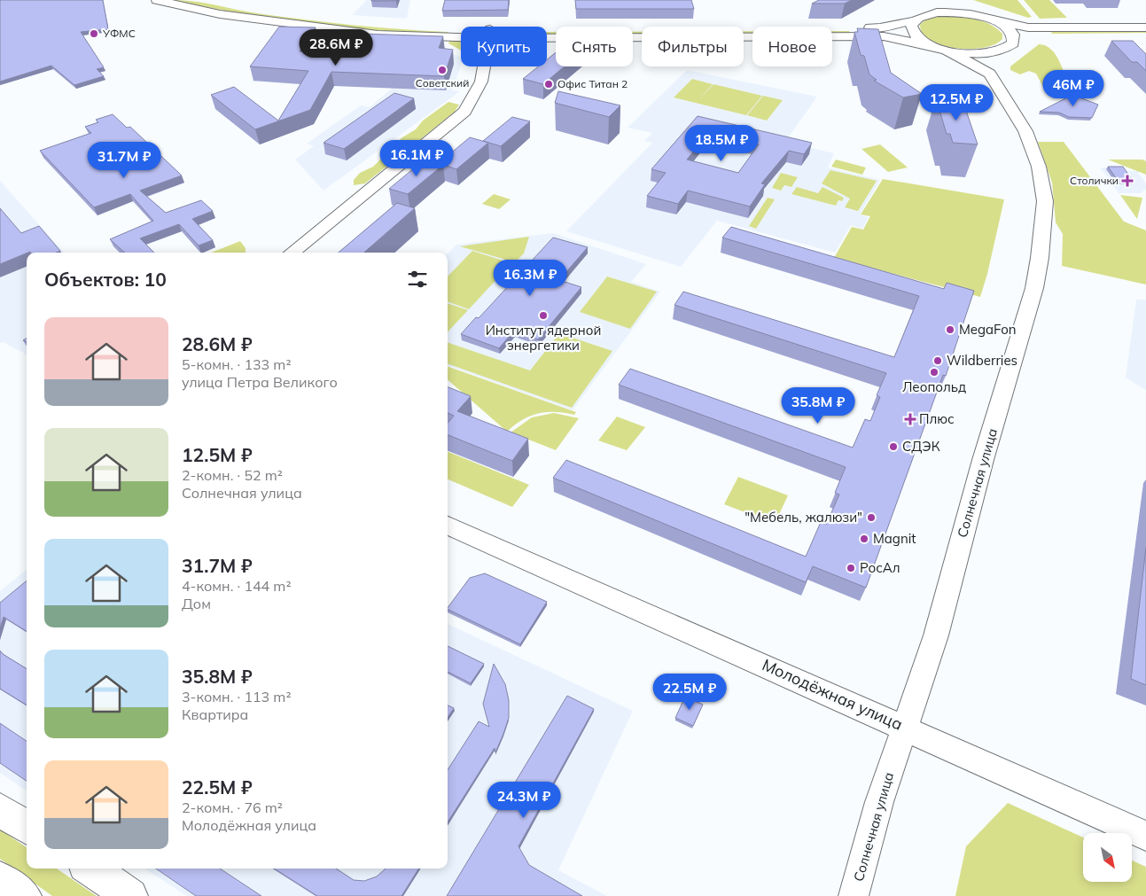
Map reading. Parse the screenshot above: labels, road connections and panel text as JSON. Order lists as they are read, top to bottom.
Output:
{
  "streets": {
    "street": ["Солнечная улица", "Молодёжная улица"]
  },
  "crossings": [
    ["Солнечная улица", "Молодёжная улица"]
  ],
  "places": {
    "other": [
      "УФМС",
      "Советский",
      "Офис Титан 2",
      "Институт ядерной энергетики",
      "MegaFon",
      "Wildberries",
      "Леопольд",
      "СДЭК",
      "\"Мебель, жалюзи\"",
      "Magnit",
      "РосАл"
    ],
    "health": ["Столички", "Плюс"]
  },
  "north": "bottom right",
  "page": {
    "chip": [
      "Купить",
      "Снять",
      "Фильтры",
      "Новое"
    ],
    "price": [
      "28.6M ₽",
      "46M ₽",
      "12.5M ₽",
      "18.5M ₽",
      "16.1M ₽",
      "31.7M ₽",
      "16.3M ₽",
      "35.8M ₽",
      "22.5M ₽",
      "24.3M ₽"
    ],
    "heading": "Объектов: 10",
    "list": [
      {
        "name": "28.6M ₽",
        "note": "5-комн. · 133 m² · улица Петра Великого"
      },
      {
        "name": "12.5M ₽",
        "note": "2-комн. · 52 m² · Солнечная улица"
      },
      {
        "name": "31.7M ₽",
        "note": "4-комн. · 144 m² · Дом"
      },
      {
        "name": "35.8M ₽",
        "note": "3-комн. · 113 m² · Квартира"
      },
      {
        "name": "22.5M ₽",
        "note": "2-комн. · 76 m² · Молодёжная улица"
      }
    ]
  }
}
